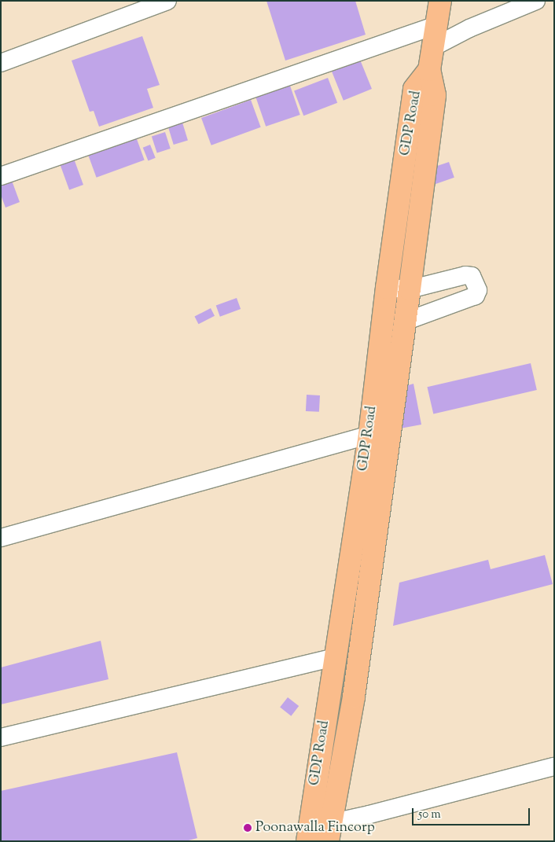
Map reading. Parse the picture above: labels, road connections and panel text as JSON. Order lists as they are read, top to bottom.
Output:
{
  "streets": {
    "main road": ["GDP Road"]
  },
  "places": ["Poonawalla Fincorp"],
  "scale_bar": "50 m"
}
